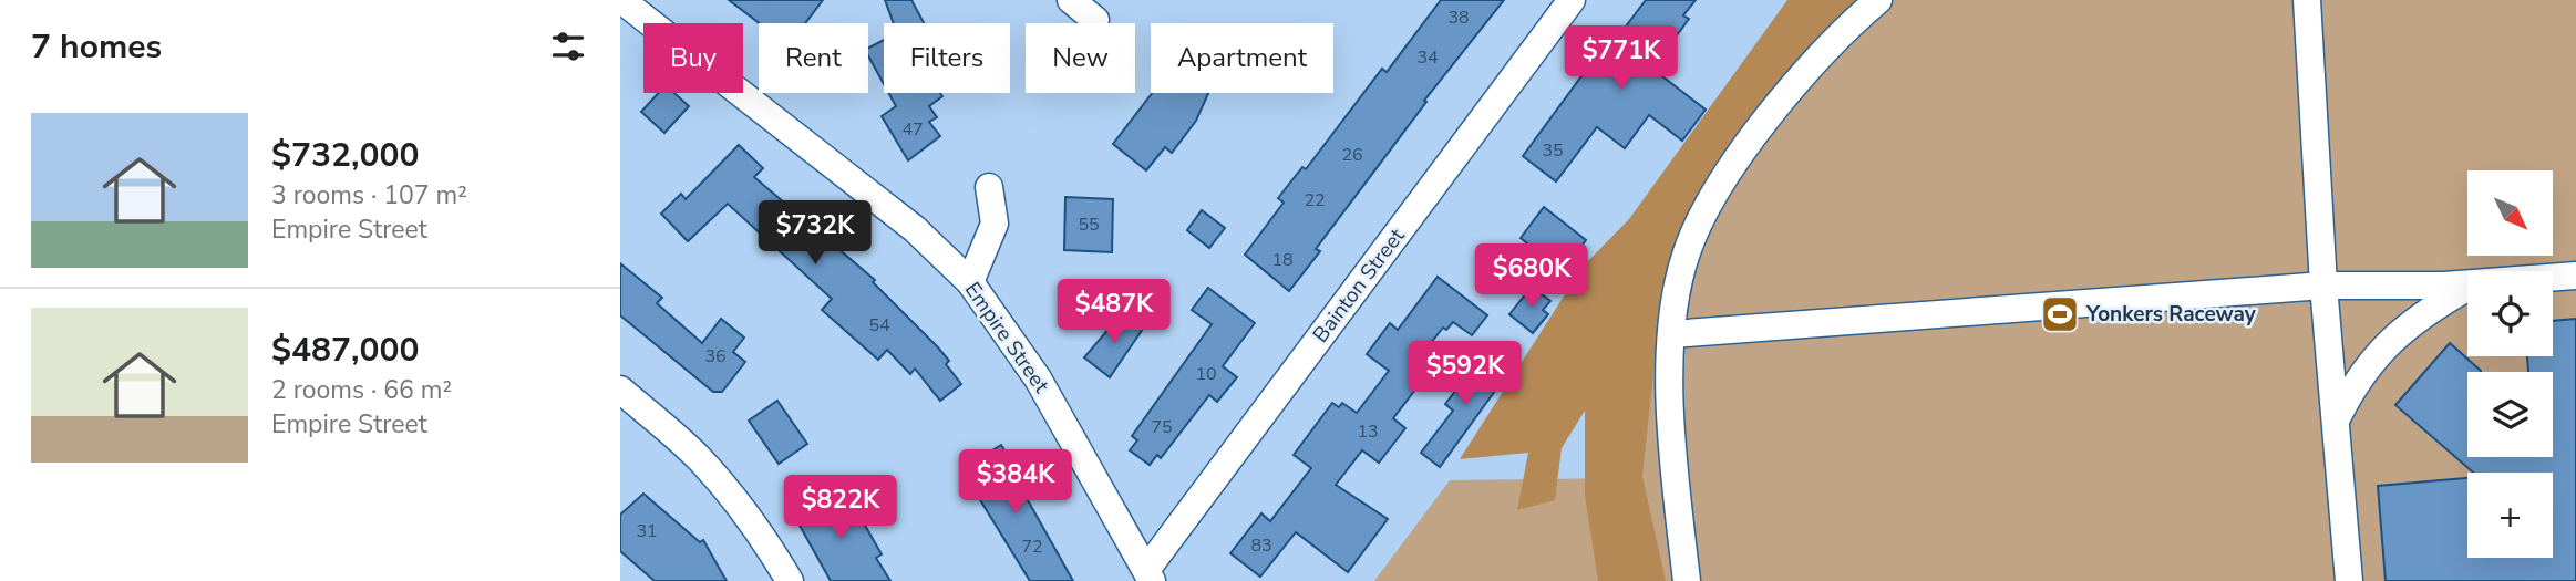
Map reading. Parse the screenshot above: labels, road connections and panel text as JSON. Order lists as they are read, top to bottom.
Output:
{
  "streets": {
    "street": ["Bainton Street", "Empire Street"]
  },
  "crossings": [
    ["Bainton Street", "Empire Street"]
  ],
  "places": {
    "sports": ["Yonkers Raceway"]
  },
  "house_numbers": [
    "38",
    "34",
    "47",
    "35",
    "26",
    "22",
    "55",
    "18",
    "54",
    "36",
    "10",
    "75",
    "13",
    "31",
    "83",
    "72"
  ],
  "north": "bottom right",
  "page": {
    "heading": "7 homes",
    "chip": [
      "Buy",
      "Rent",
      "Filters",
      "New",
      "Apartment"
    ],
    "price": [
      "$771K",
      "$732K",
      "$680K",
      "$487K",
      "$592K",
      "$384K",
      "$822K"
    ],
    "list": [
      {
        "name": "$732,000",
        "note": "3 rooms · 107 m² · Empire Street"
      },
      {
        "name": "$487,000",
        "note": "2 rooms · 66 m² · Empire Street"
      }
    ],
    "map_buttons": "+"
  }
}
